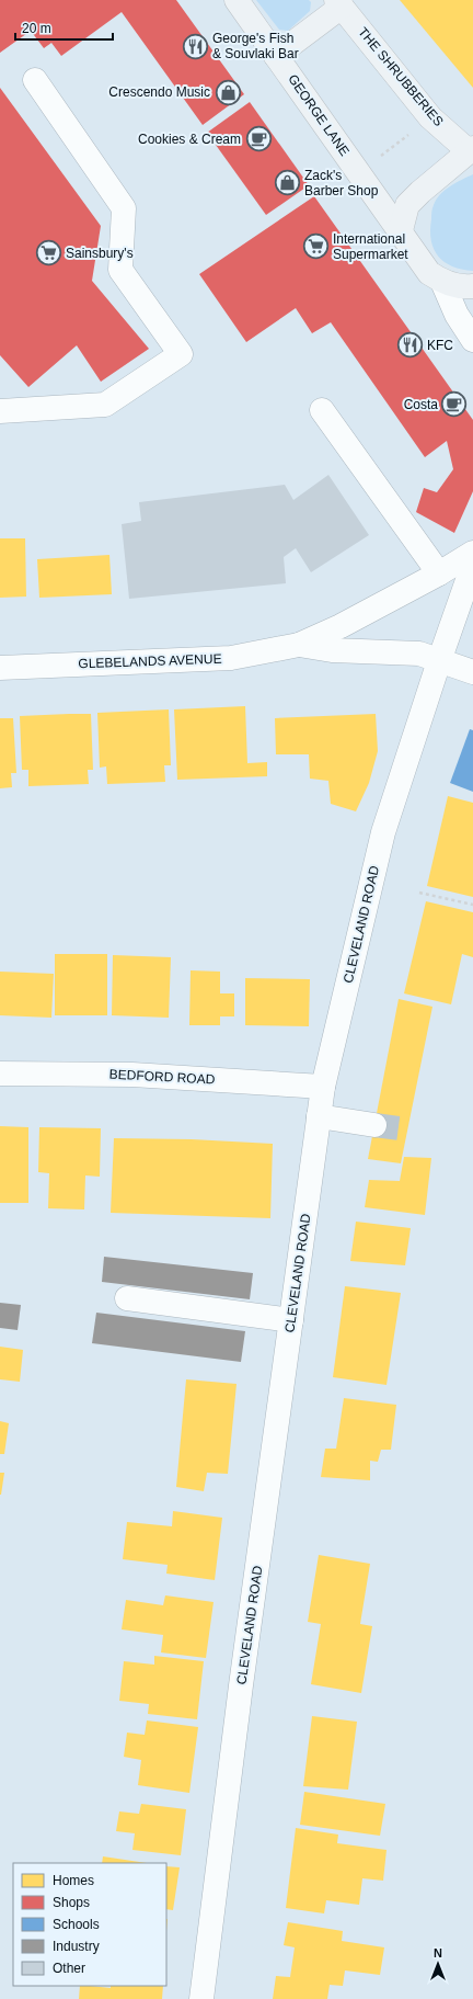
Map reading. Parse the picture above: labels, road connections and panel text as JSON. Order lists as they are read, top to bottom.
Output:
{
  "streets": {
    "main road": ["THE SHRUBBERIES", "GEORGE LANE"],
    "street": ["GLEBELANDS AVENUE", "CLEVELAND ROAD", "BEDFORD ROAD"]
  },
  "crossings": [
    ["GLEBELANDS AVENUE", "CLEVELAND ROAD"],
    ["CLEVELAND ROAD", "BEDFORD ROAD"]
  ],
  "places": {
    "restaurant": ["George's Fish & Souvlaki Bar", "KFC"],
    "shop": ["Crescendo Music", "Zack's Barber Shop"],
    "cafe": ["Cookies & Cream", "Costa"],
    "supermarket": ["International Supermarket", "Sainsbury's"]
  },
  "legend": [
    "Homes",
    "Shops",
    "Schools",
    "Industry",
    "Other"
  ],
  "scale_bar": "20 m",
  "north": "top"
}
